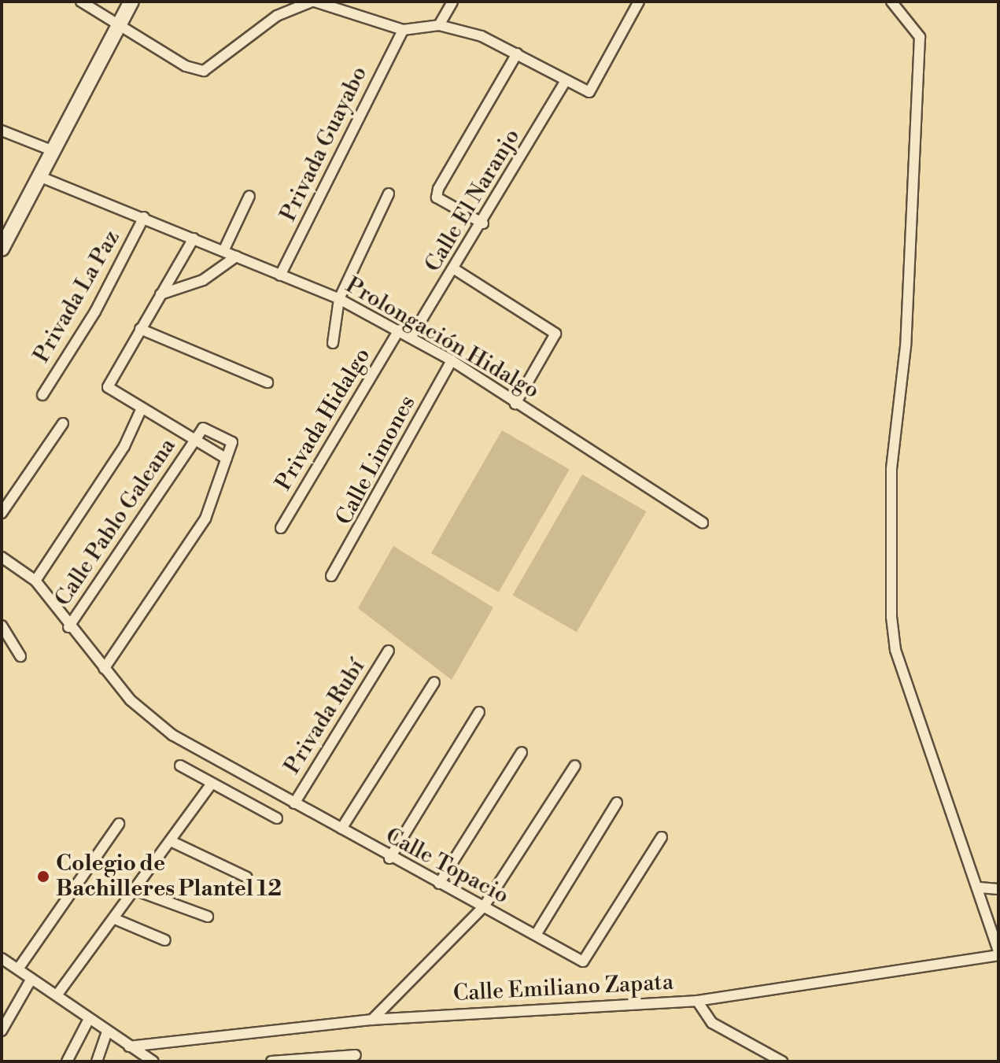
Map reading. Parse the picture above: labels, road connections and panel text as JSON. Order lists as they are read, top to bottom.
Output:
{
  "streets": {
    "street": [
      "Privada Guayabo",
      "Calle El Naranjo",
      "Privada La Paz",
      "Prolongación Hidalgo",
      "Privada Hidalgo",
      "Calle Limones",
      "Calle Pablo Galeana",
      "Privada Rubí",
      "Calle Topacio",
      "Calle Emiliano Zapata"
    ]
  },
  "crossings": [
    ["Privada Guayabo", "Prolongación Hidalgo"],
    ["Calle El Naranjo", "Prolongación Hidalgo"],
    ["Privada La Paz", "Prolongación Hidalgo"],
    ["Prolongación Hidalgo", "Privada Hidalgo"],
    ["Prolongación Hidalgo", "Calle Limones"],
    ["Calle Pablo Galeana", "Calle Topacio"],
    ["Privada Rubí", "Calle Topacio"]
  ],
  "places": ["Colegio de Bachilleres Plantel 12"]
}
